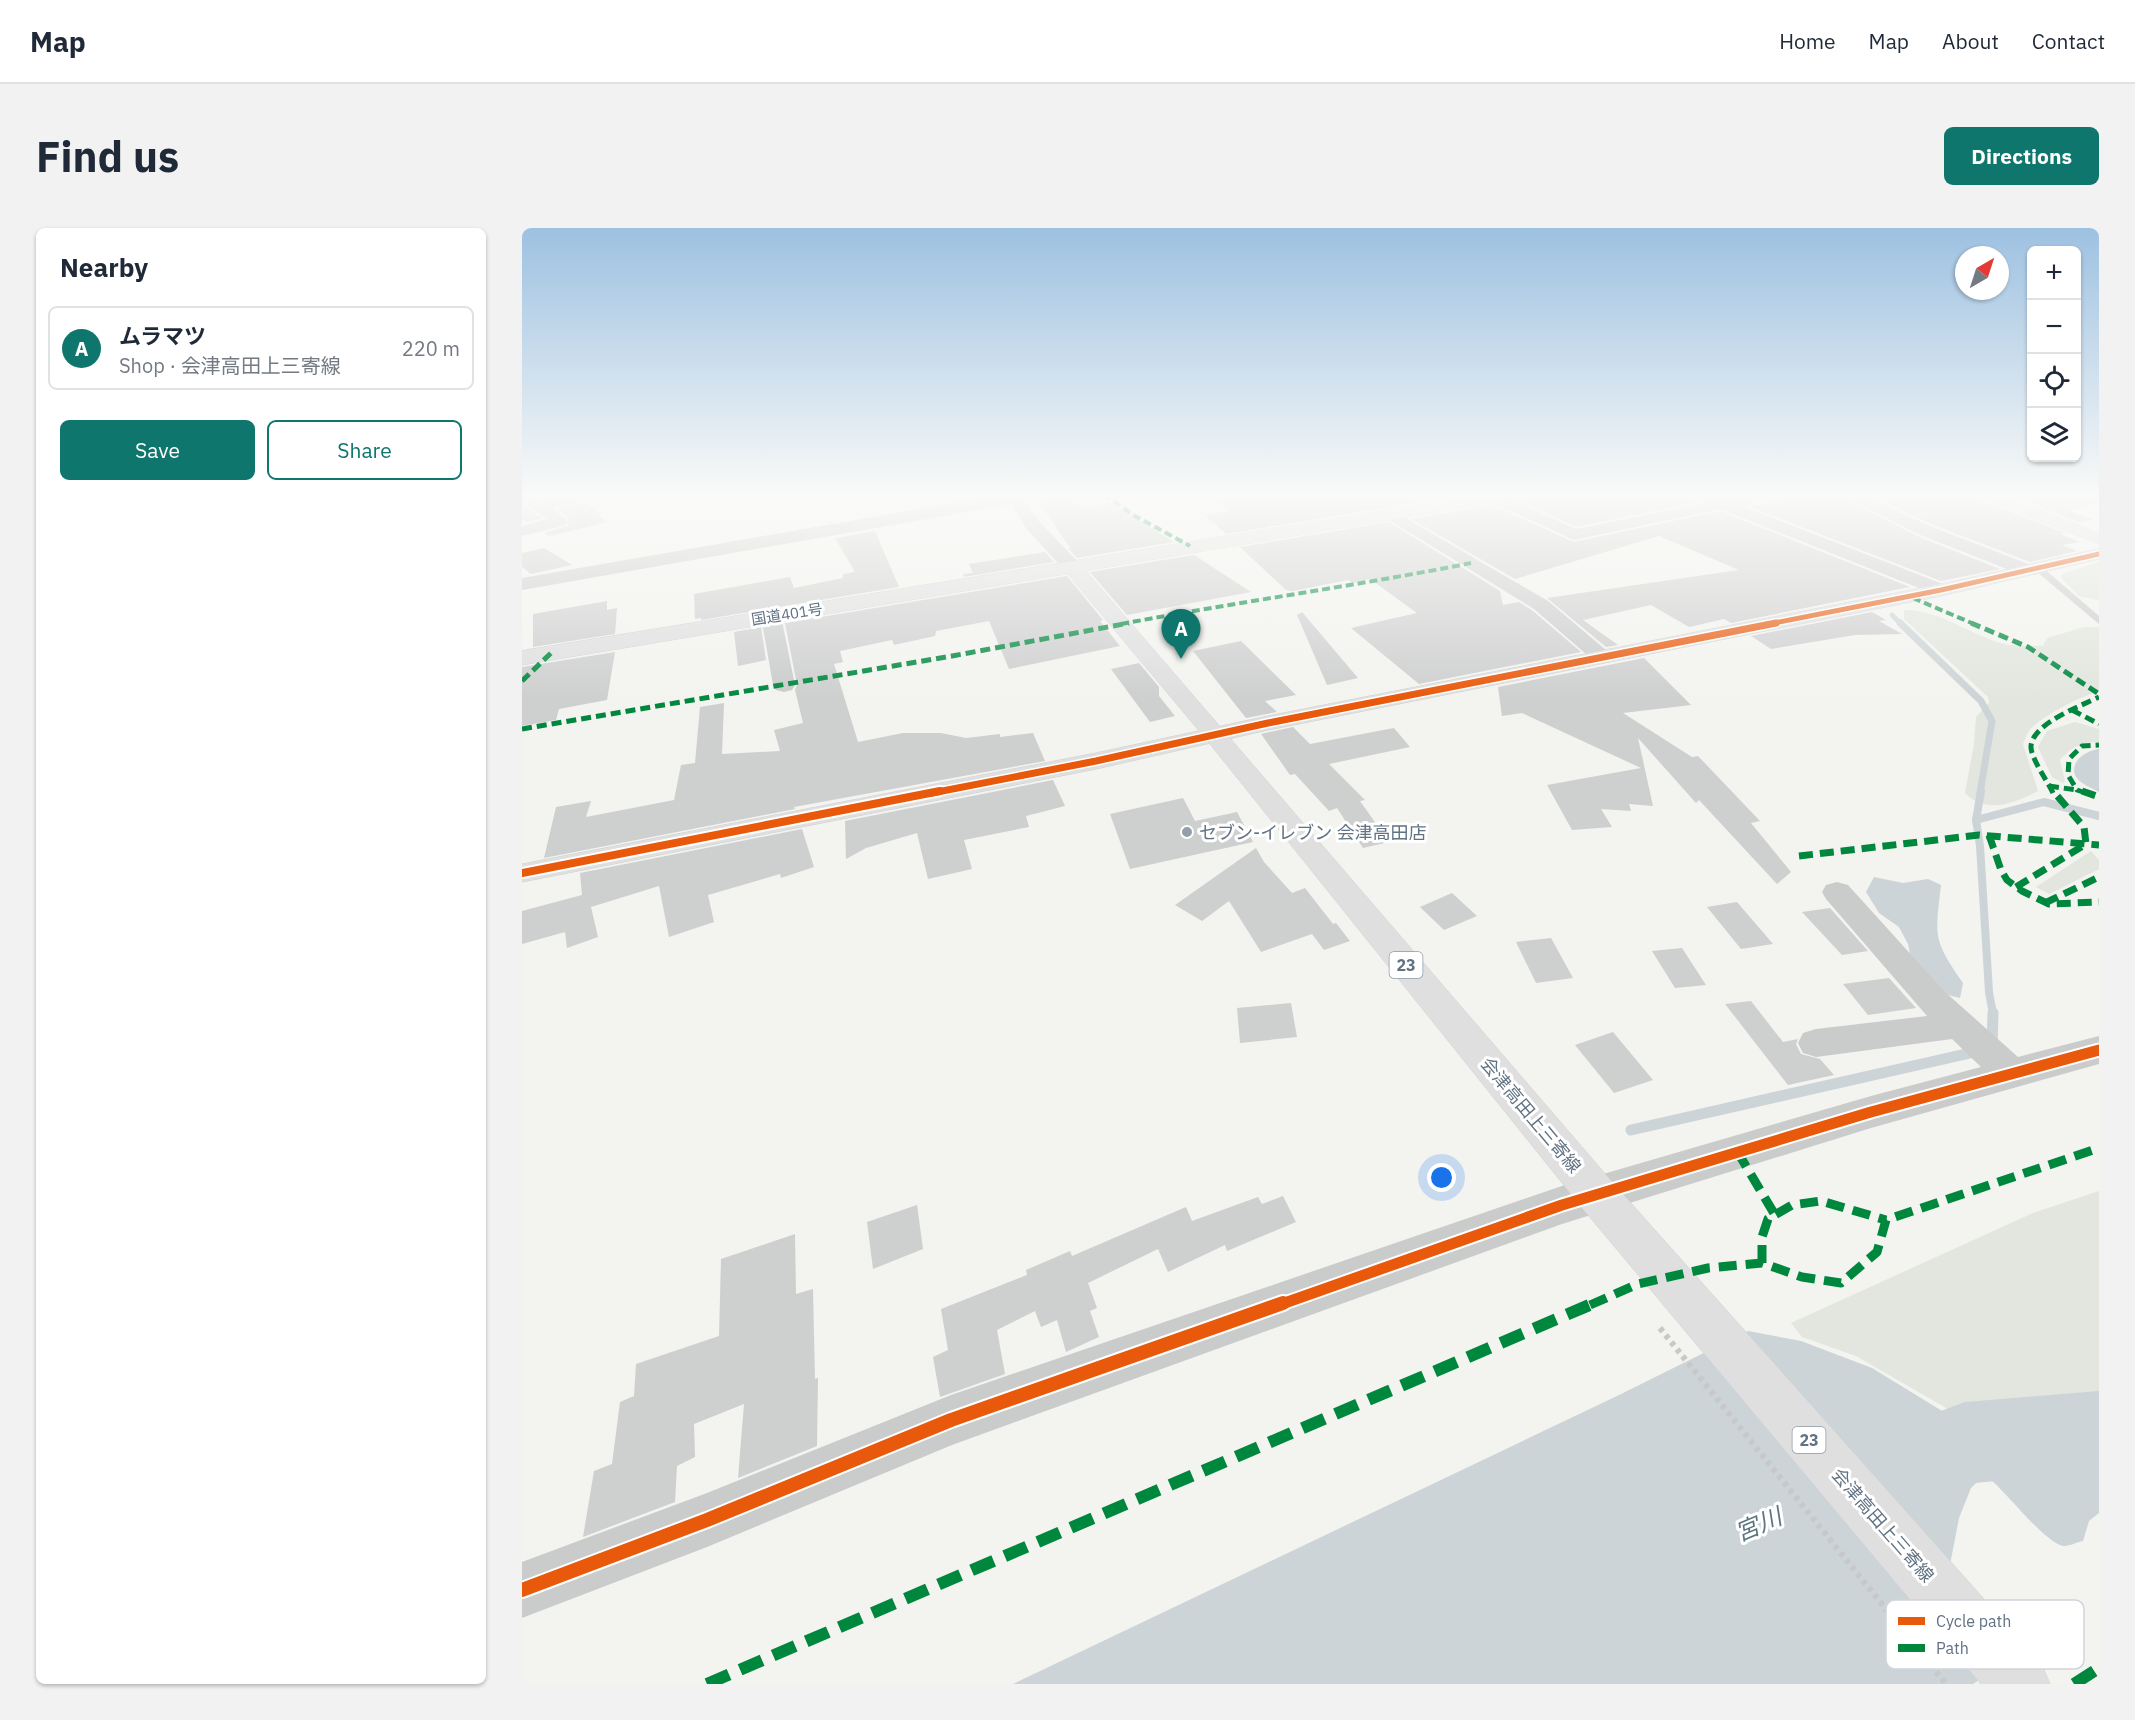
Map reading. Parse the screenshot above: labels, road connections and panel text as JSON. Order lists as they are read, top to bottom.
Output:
{
  "streets": {
    "main road": ["国道401号", "23", "会津高田上三寄線"]
  },
  "crossings": [
    ["国道401号", "会津高田上三寄線"]
  ],
  "water": ["宮川"],
  "places": ["セブン-イレブン 会津高田店"],
  "legend": ["Cycle path", "Path"],
  "north": "top right",
  "page": {
    "header": "Map",
    "nav": [
      "Home",
      "Map",
      "About",
      "Contact"
    ],
    "buttons": [
      "Directions",
      ["Save", "Share"]
    ],
    "title": "Find us",
    "heading": "Nearby",
    "map_buttons": ["+", "−"],
    "list": [
      {
        "mark": "A",
        "name": "ムラマツ",
        "note": "Shop · 会津高田上三寄線",
        "value": "220 m"
      }
    ],
    "pins": "A"
  }
}
